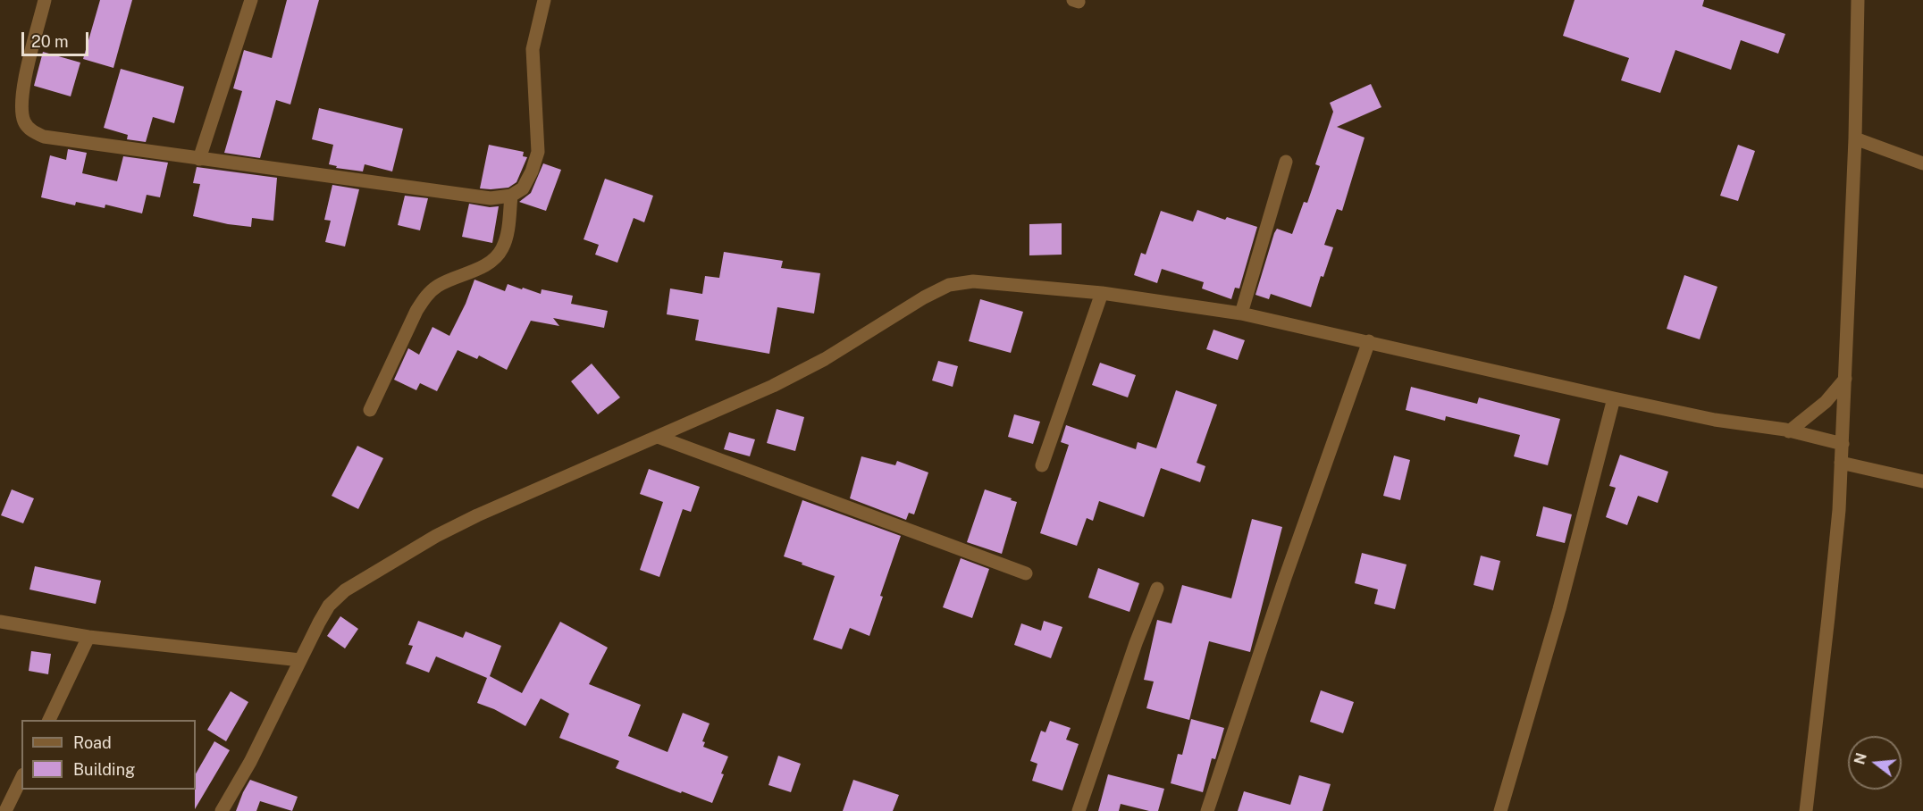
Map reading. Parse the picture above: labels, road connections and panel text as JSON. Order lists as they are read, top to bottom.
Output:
{
  "legend": ["Road", "Building"],
  "scale_bar": "20 m",
  "north": "left"
}
